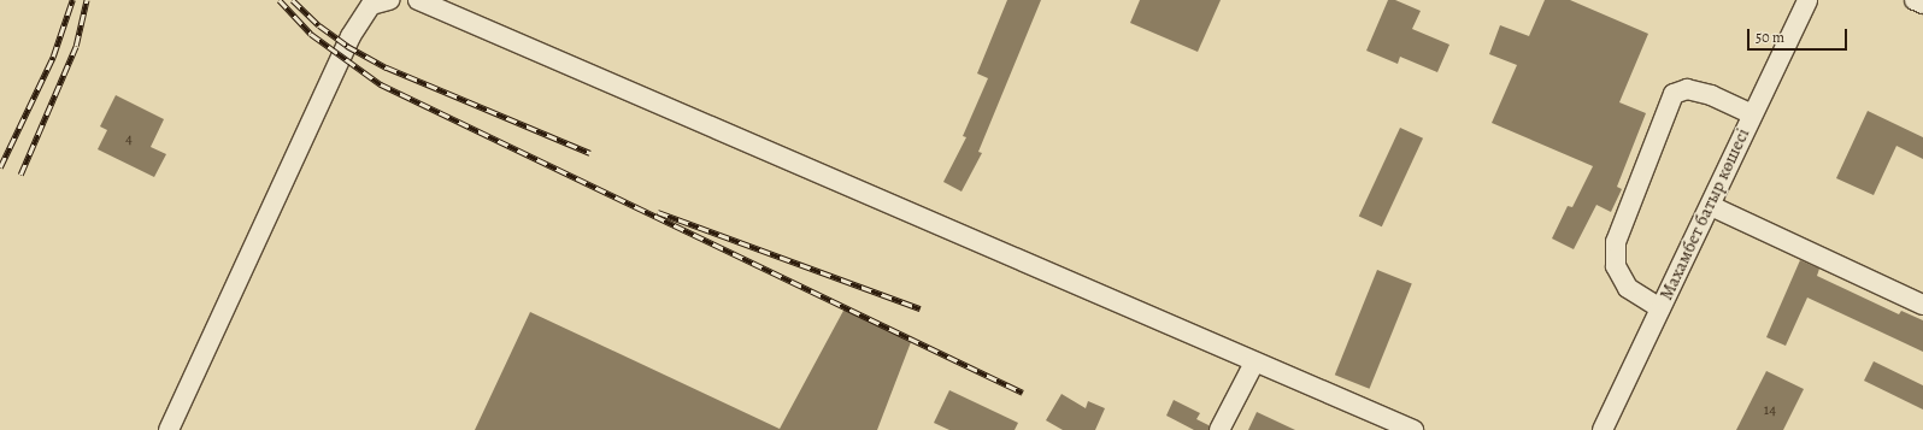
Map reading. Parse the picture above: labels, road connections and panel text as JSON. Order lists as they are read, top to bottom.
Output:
{
  "streets": {
    "street": ["Махамбет батыр көшесі"]
  },
  "house_numbers": ["4", "14"],
  "scale_bar": "50 m"
}
